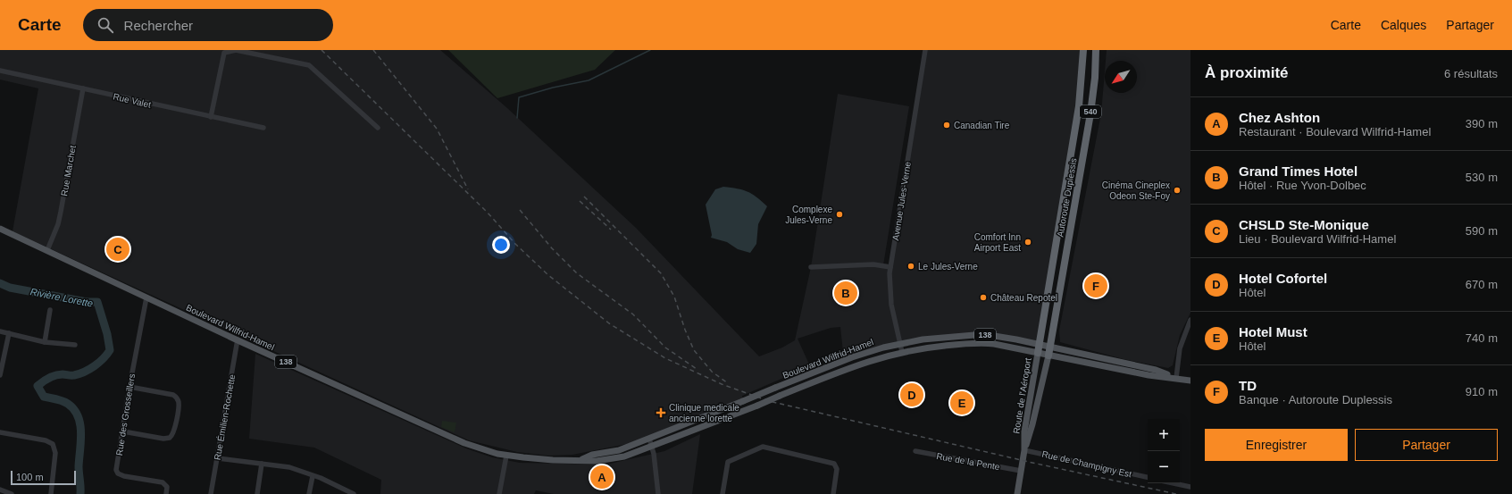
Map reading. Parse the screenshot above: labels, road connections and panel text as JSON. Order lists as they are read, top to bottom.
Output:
{
  "streets": {
    "highway": ["540", "Autoroute Duplessis", "Route de l'Aéroport"],
    "main road": ["Boulevard Wilfrid-Hamel", "138"],
    "street": [
      "Rue Valet",
      "Rue Marchet",
      "Avenue Jules-Verne",
      "Rue des Grosseillers",
      "Rue Émilien-Rochette",
      "Rue de la Pente",
      "Rue de Champigny Est"
    ]
  },
  "crossings": [
    ["Rue Valet", "Rue Marchet"],
    ["Rue Marchet", "Boulevard Wilfrid-Hamel"],
    ["Autoroute Duplessis", "Boulevard Wilfrid-Hamel"],
    ["Autoroute Duplessis", "Route de l'Aéroport"],
    ["Avenue Jules-Verne", "Boulevard Wilfrid-Hamel"],
    ["Boulevard Wilfrid-Hamel", "Route de l'Aéroport"],
    ["Boulevard Wilfrid-Hamel", "Rue des Grosseillers"],
    ["Boulevard Wilfrid-Hamel", "Rue Émilien-Rochette"],
    ["Route de l'Aéroport", "Rue de la Pente"],
    ["Route de l'Aéroport", "Rue de Champigny Est"]
  ],
  "water": ["Rivière Lorette"],
  "places": {
    "other": [
      "Canadian Tire",
      "Cinéma Cineplex Odeon Ste-Foy",
      "Complexe Jules-Verne",
      "Comfort Inn Airport East",
      "Le Jules-Verne",
      "Château Repotel"
    ],
    "health": ["Clinique medicale ancienne lorette"]
  },
  "scale_bar": "100 m",
  "north": "bottom left",
  "page": {
    "header": "Carte",
    "search": "Rechercher",
    "nav": ["Carte", "Calques", "Partager"],
    "heading": ["À proximité", "6 résultats"],
    "list": [
      {
        "mark": "A",
        "name": "Chez Ashton",
        "note": "Restaurant · Boulevard Wilfrid-Hamel",
        "value": "390 m"
      },
      {
        "mark": "B",
        "name": "Grand Times Hotel",
        "note": "Hôtel · Rue Yvon-Dolbec",
        "value": "530 m"
      },
      {
        "mark": "C",
        "name": "CHSLD Ste-Monique",
        "note": "Lieu · Boulevard Wilfrid-Hamel",
        "value": "590 m"
      },
      {
        "mark": "D",
        "name": "Hotel Cofortel",
        "note": "Hôtel",
        "value": "670 m"
      },
      {
        "mark": "E",
        "name": "Hotel Must",
        "note": "Hôtel",
        "value": "740 m"
      },
      {
        "mark": "F",
        "name": "TD",
        "note": "Banque · Autoroute Duplessis",
        "value": "910 m"
      }
    ],
    "pins": [
      "C",
      "F",
      "B",
      "D",
      "E",
      "A"
    ],
    "buttons": ["Enregistrer", "Partager"],
    "map_buttons": ["+", "−"],
    "scale": "100 m"
  }
}
